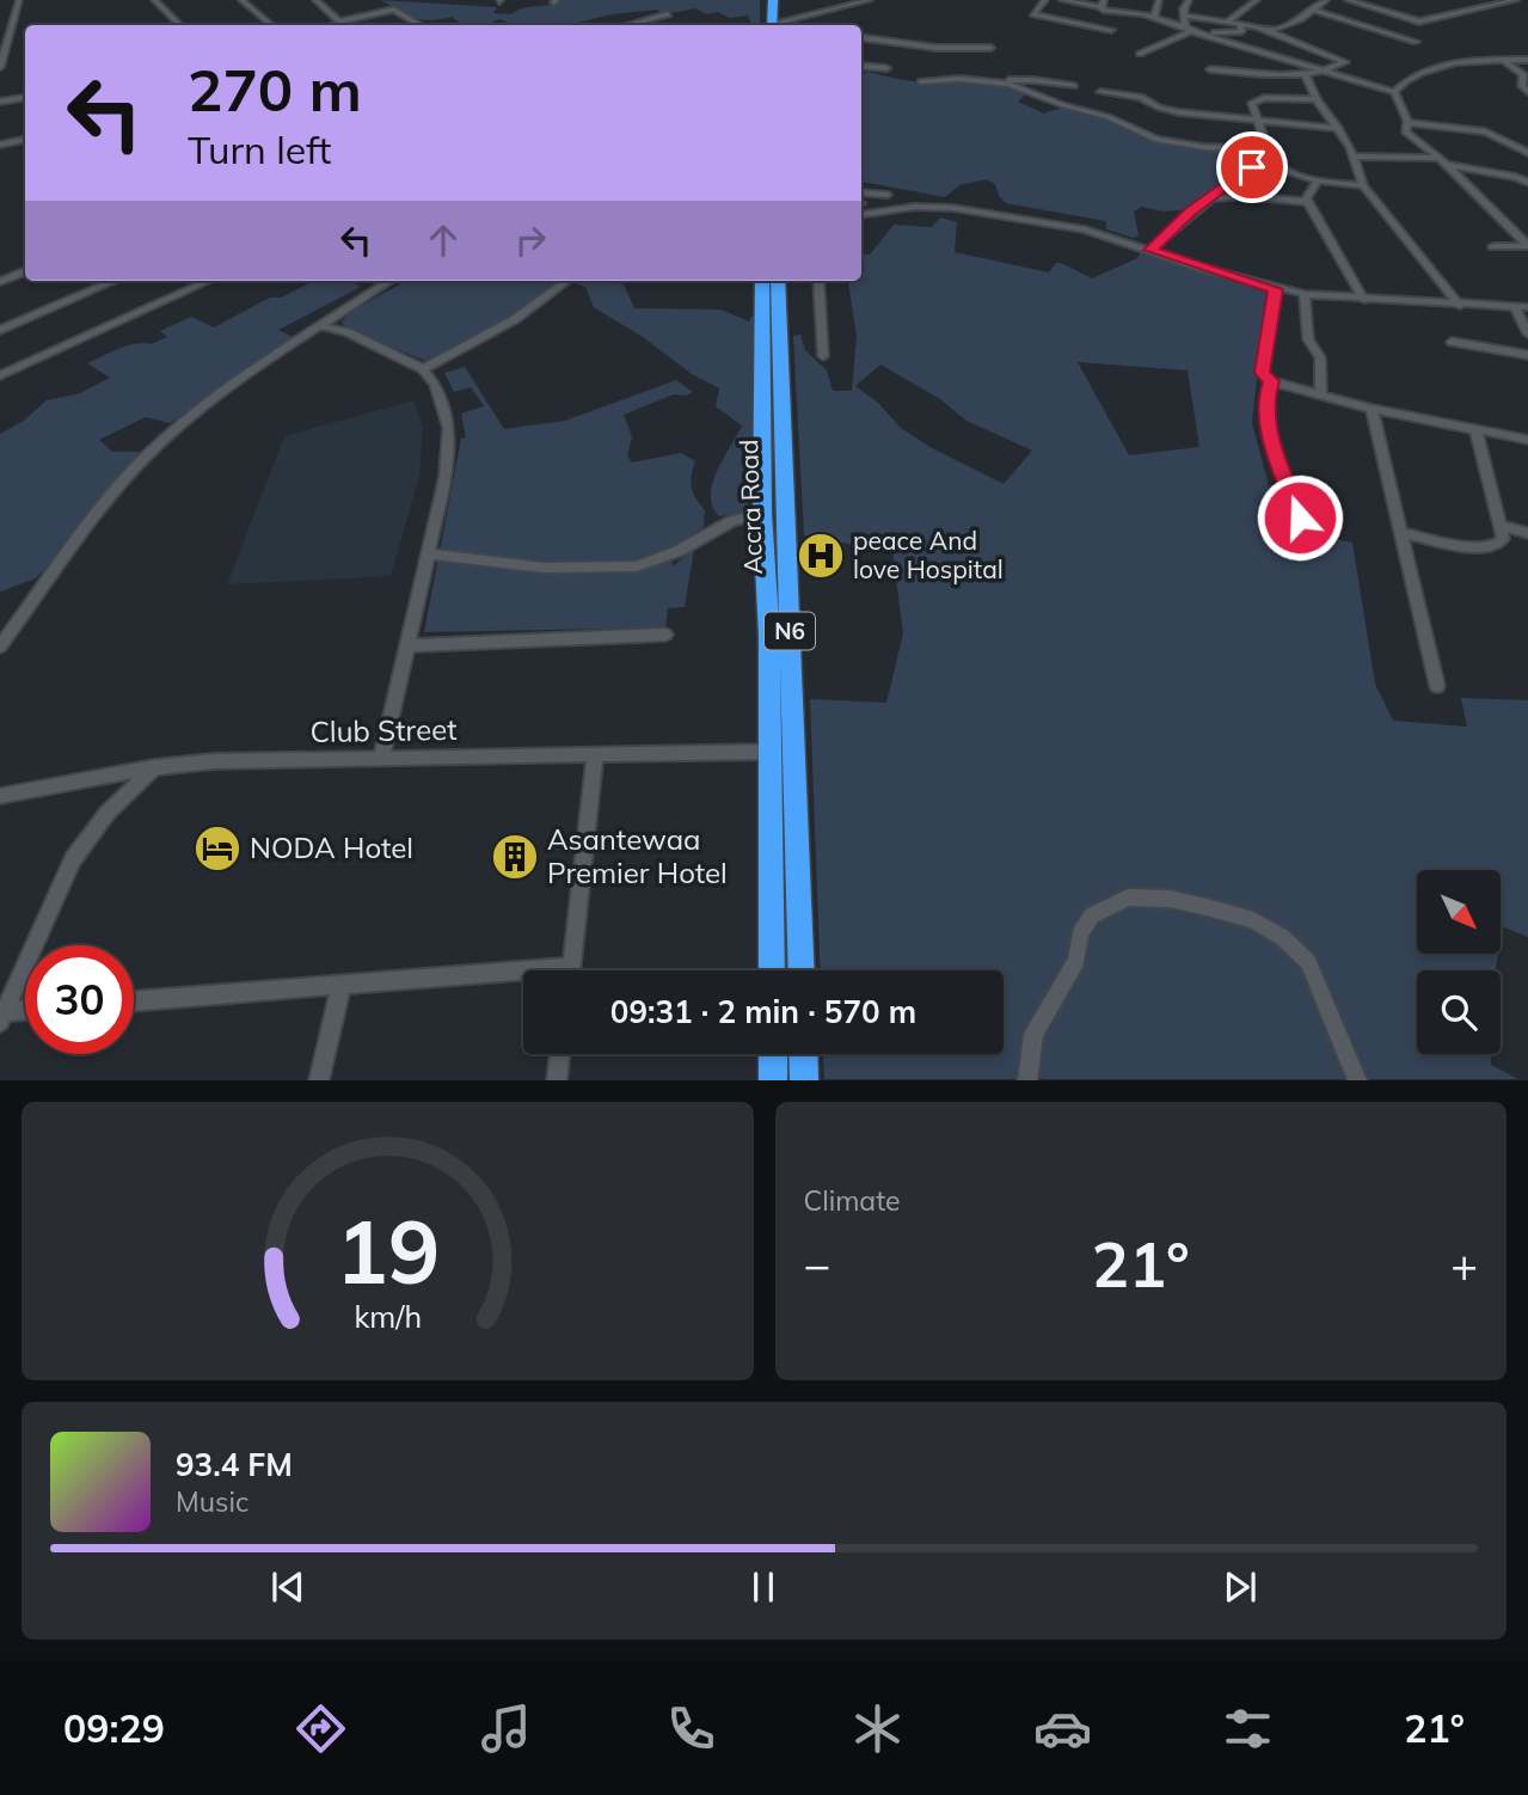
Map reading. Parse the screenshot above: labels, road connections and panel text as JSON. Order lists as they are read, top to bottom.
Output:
{
  "streets": {
    "highway": ["Accra Road", "N6"],
    "street": ["Club Street"]
  },
  "crossings": [
    ["Accra Road", "Club Street"]
  ],
  "places": {
    "hospital": ["peace And love Hospital"],
    "hotel": ["NODA Hotel"],
    "building": ["Asantewaa Premier Hotel"]
  },
  "north": "bottom right",
  "page": {
    "turn": ["270 m", "Turn left"],
    "limit": "30",
    "trip": "09:31 · 2 min · 570 m",
    "tile": "Climate",
    "heat": ["−", "21°", "+"],
    "song": ["93.4 FM", "Music"],
    "tabs": ["09:29", "21°"],
    "gauge": ["19", "km/h"]
  }
}
